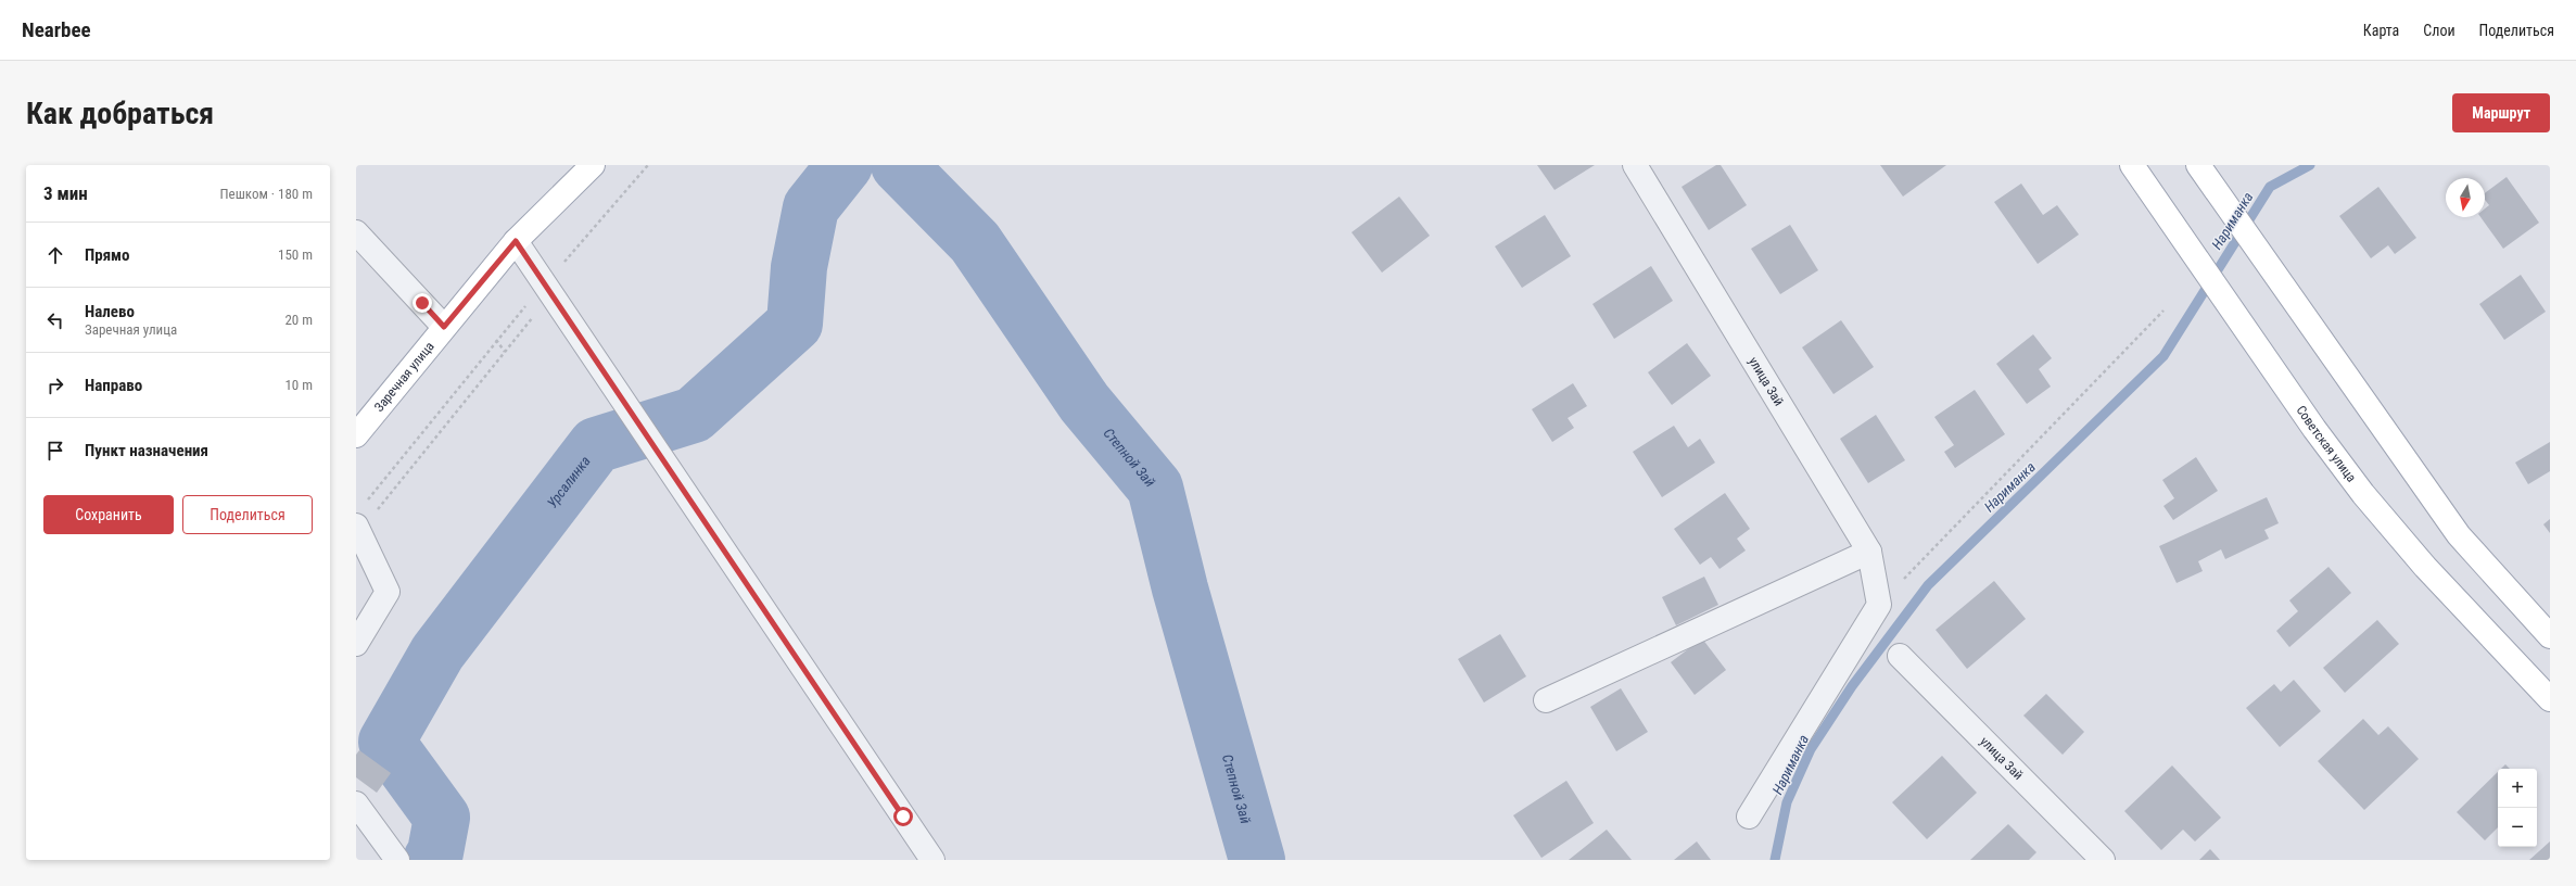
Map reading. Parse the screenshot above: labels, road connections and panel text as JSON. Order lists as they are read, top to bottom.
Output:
{
  "streets": {
    "main road": ["Заречная улица", "Советская улица"],
    "street": ["улица Зай"]
  },
  "water": ["Нариманка", "Степной Зай", "Урсалинка"],
  "north": "bottom",
  "page": {
    "header": "Nearbee",
    "nav": ["Карта", "Слои", "Поделиться"],
    "buttons": [
      "Маршрут",
      ["Сохранить", "Поделиться"]
    ],
    "title": "Как добраться",
    "heading": ["3 мин", "Пешком · 180 m"],
    "list": [
      ["Прямо", "150 m"],
      ["Налево", "Заречная улица", "20 m"],
      ["Направо", "10 m"],
      "Пункт назначения"
    ],
    "map_buttons": ["+", "−"]
  }
}
